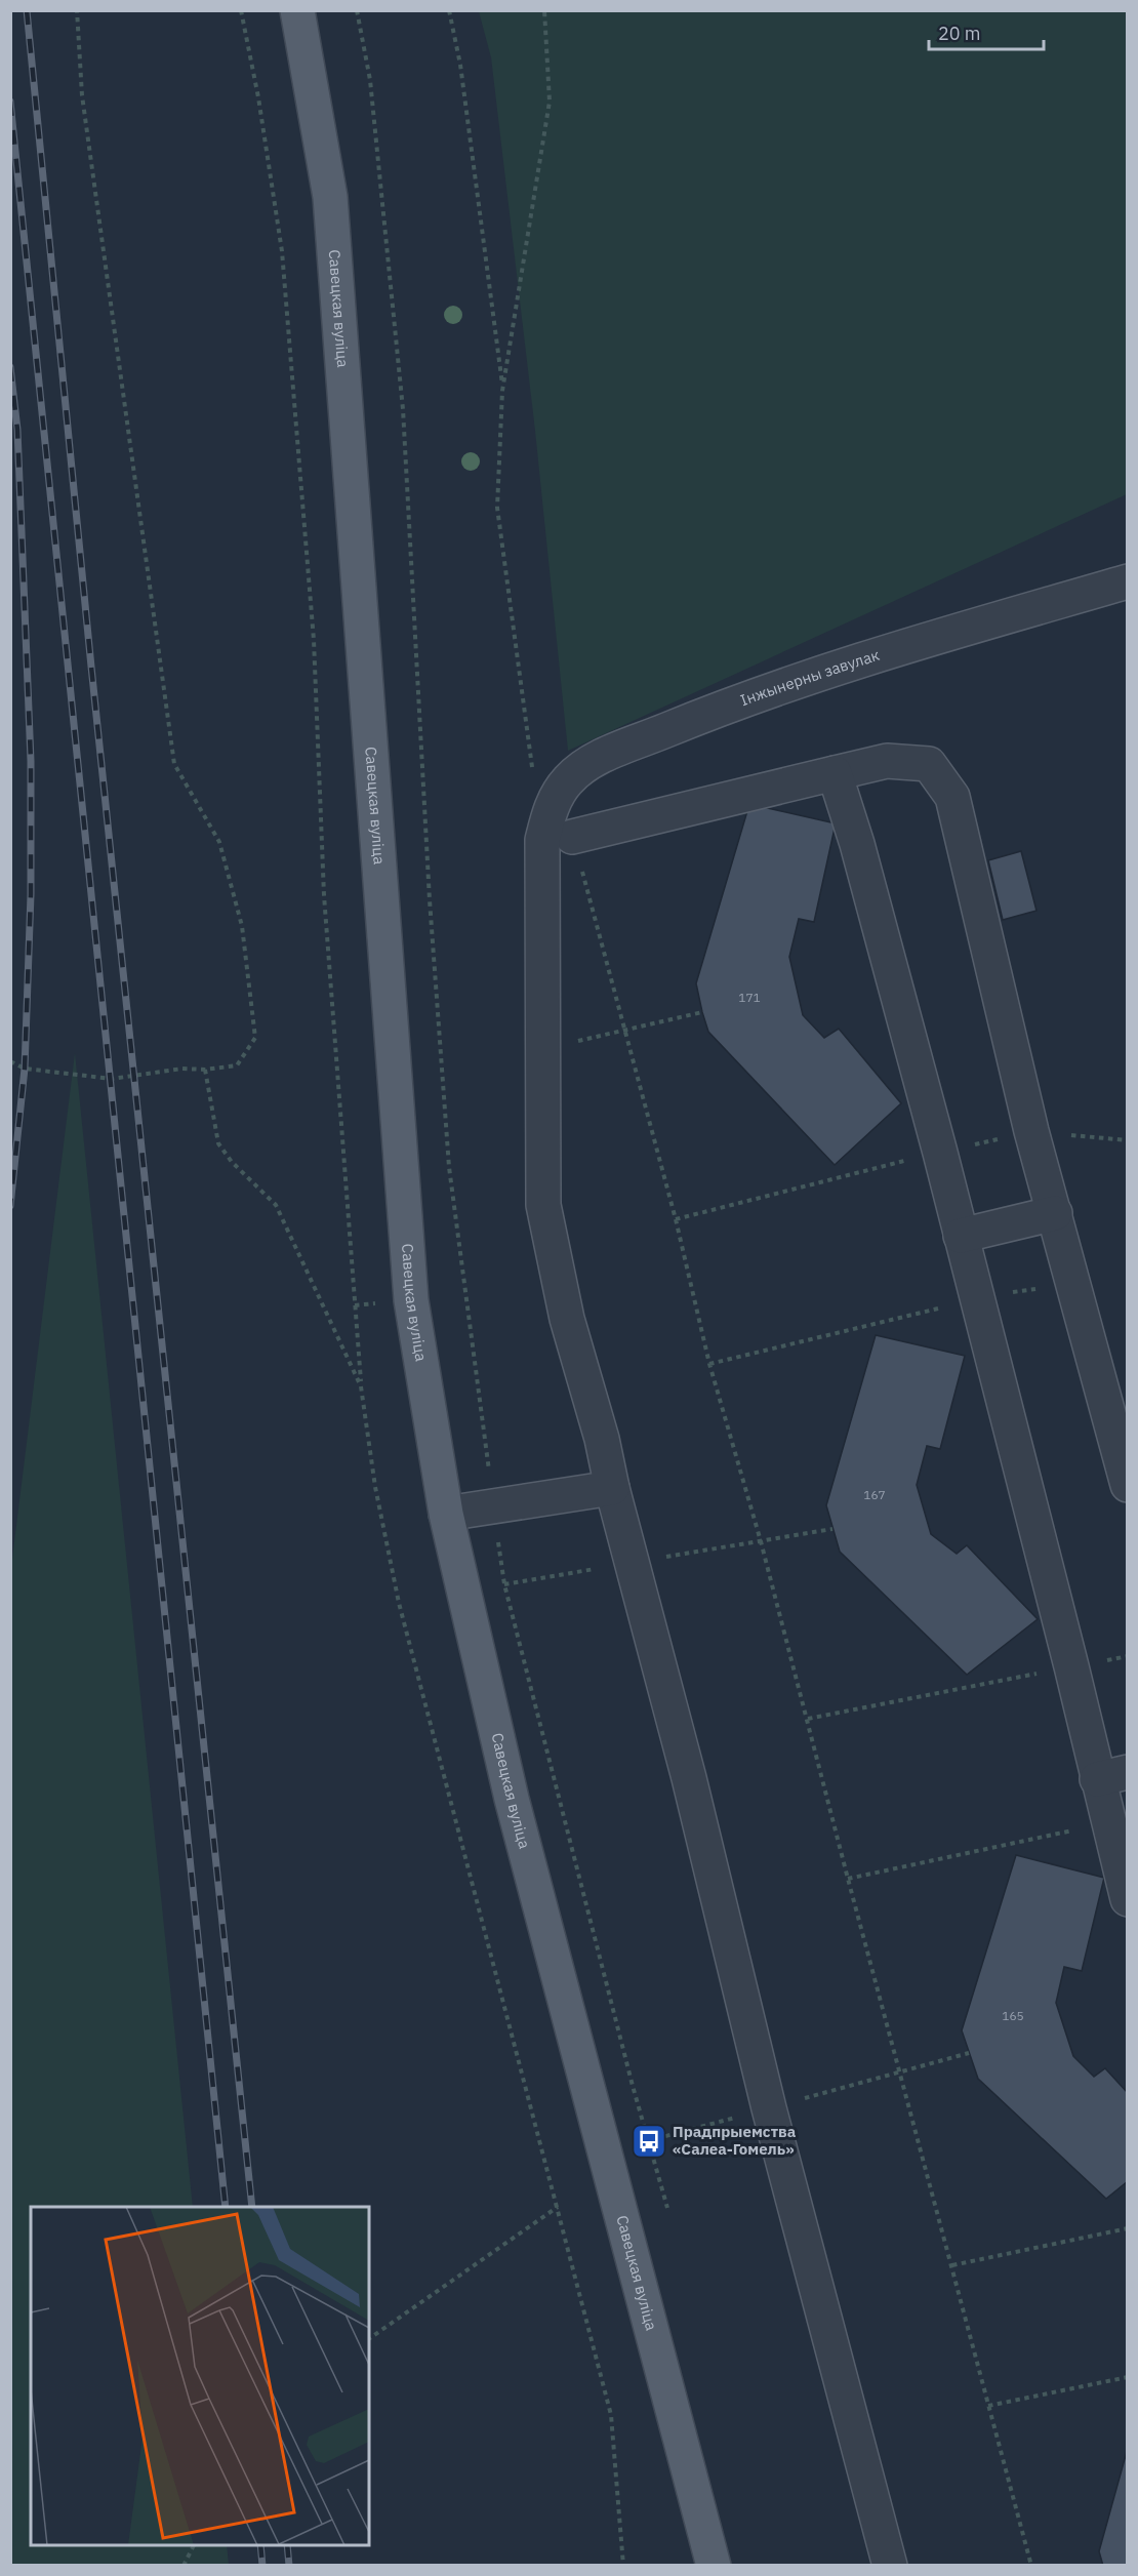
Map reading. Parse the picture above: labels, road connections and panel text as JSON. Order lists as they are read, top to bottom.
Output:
{
  "streets": {
    "main road": ["Савецкая вуліца"],
    "street": ["Інжынерны завулак"]
  },
  "places": {
    "bus stop": ["Прадпрыемства «Салеа-Гомель»"]
  },
  "house_numbers": ["171", "167", "165"],
  "scale_bar": "20 m"
}
